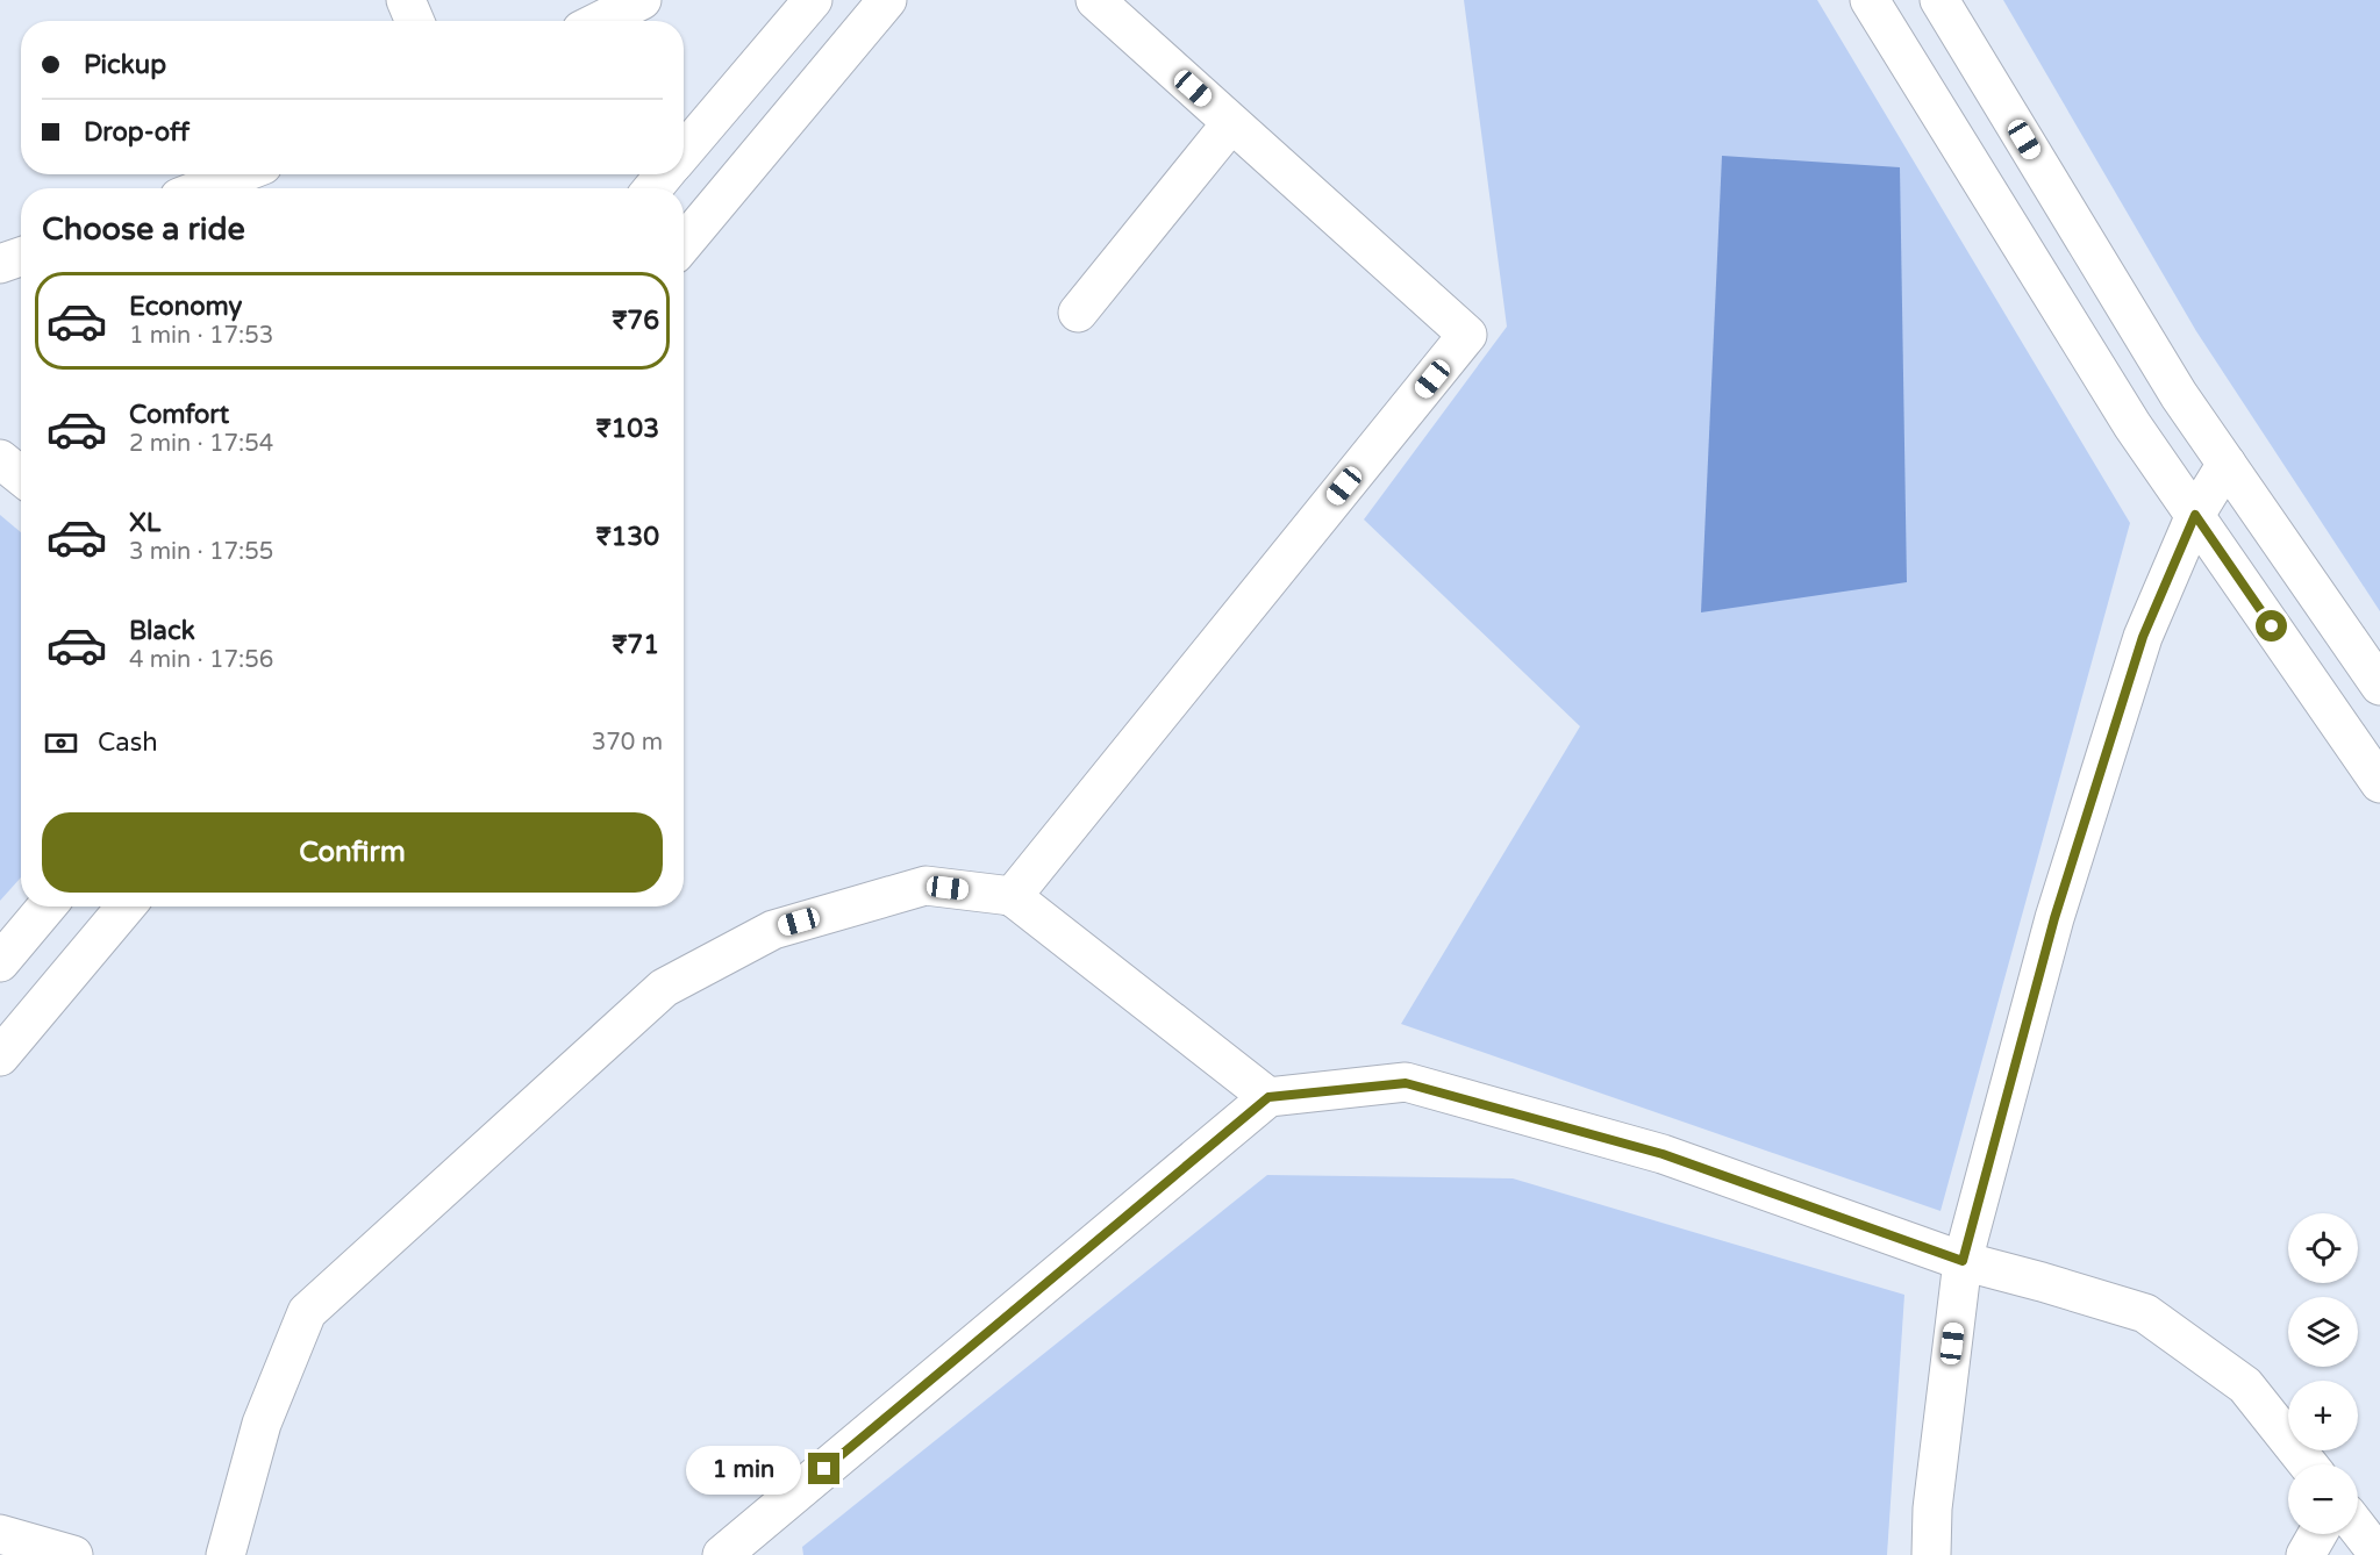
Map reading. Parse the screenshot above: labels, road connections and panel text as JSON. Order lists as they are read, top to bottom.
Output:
{
  "page": {
    "banner": ["Pickup", "Drop-off"],
    "heading": "Choose a ride",
    "list": [
      {
        "name": "Economy",
        "note": "1 min · 17:53",
        "value": "₹76"
      },
      {
        "name": "Comfort",
        "note": "2 min · 17:54",
        "value": "₹103"
      },
      {
        "name": "XL",
        "note": "3 min · 17:55",
        "value": "₹130"
      },
      {
        "name": "Black",
        "note": "4 min · 17:56",
        "value": "₹71"
      }
    ],
    "pay": ["Cash", "370 m"],
    "buttons": "Confirm",
    "map_buttons": ["+", "−"],
    "bubble": "1 min"
  }
}
